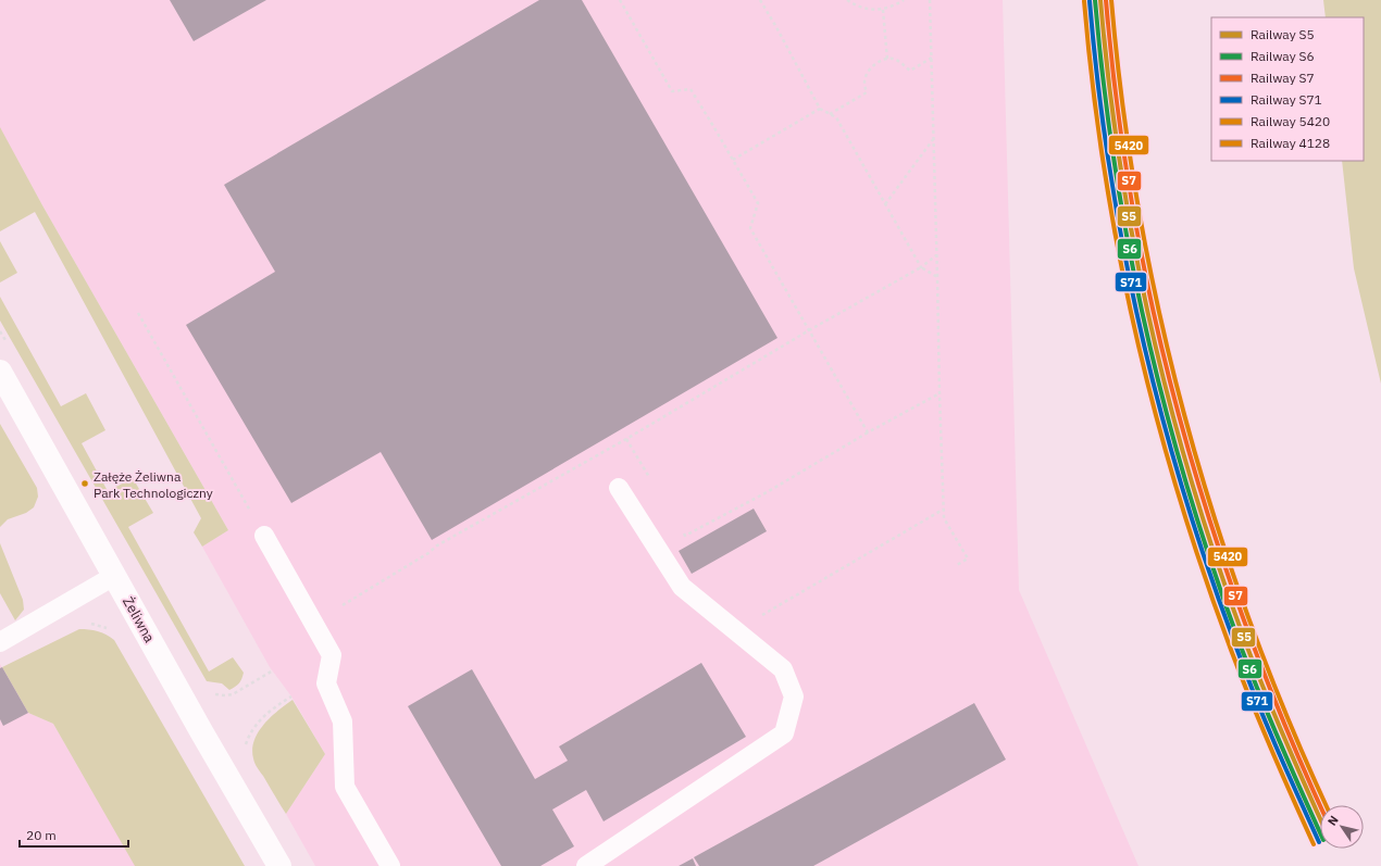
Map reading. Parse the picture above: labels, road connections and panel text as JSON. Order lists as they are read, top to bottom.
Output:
{
  "streets": {
    "street": ["Żeliwna"]
  },
  "places": ["Załęże Żeliwna Park Technologiczny"],
  "lines": [
    "rail line S5",
    "rail line S6",
    "rail line S7",
    "rail line 5420",
    "rail line S71",
    "rail line 4128"
  ],
  "legend": [
    "Railway S5",
    "Railway S6",
    "Railway S7",
    "Railway S71",
    "Railway 5420",
    "Railway 4128"
  ],
  "scale_bar": "20 m",
  "north": "top left"
}
